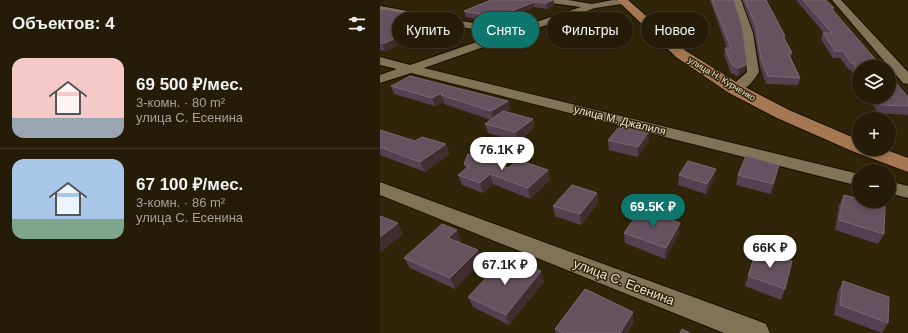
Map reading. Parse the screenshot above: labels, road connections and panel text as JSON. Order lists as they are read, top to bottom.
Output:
{
  "streets": {
    "main road": ["улица Н. Курченко"],
    "street": ["улица М. Джалиля", "улица С. Есенина"]
  },
  "page": {
    "heading": "Объектов: 4",
    "chip": [
      "Купить",
      "Снять",
      "Фильтры",
      "Новое"
    ],
    "list": [
      {
        "name": "69 500 ₽/мес.",
        "note": "3-комн. · 80 m² · улица С. Есенина"
      },
      {
        "name": "67 100 ₽/мес.",
        "note": "3-комн. · 86 m² · улица С. Есенина"
      }
    ],
    "map_buttons": ["+", "−"],
    "price": [
      "76.1K ₽",
      "69.5K ₽",
      "66K ₽",
      "67.1K ₽"
    ]
  }
}
